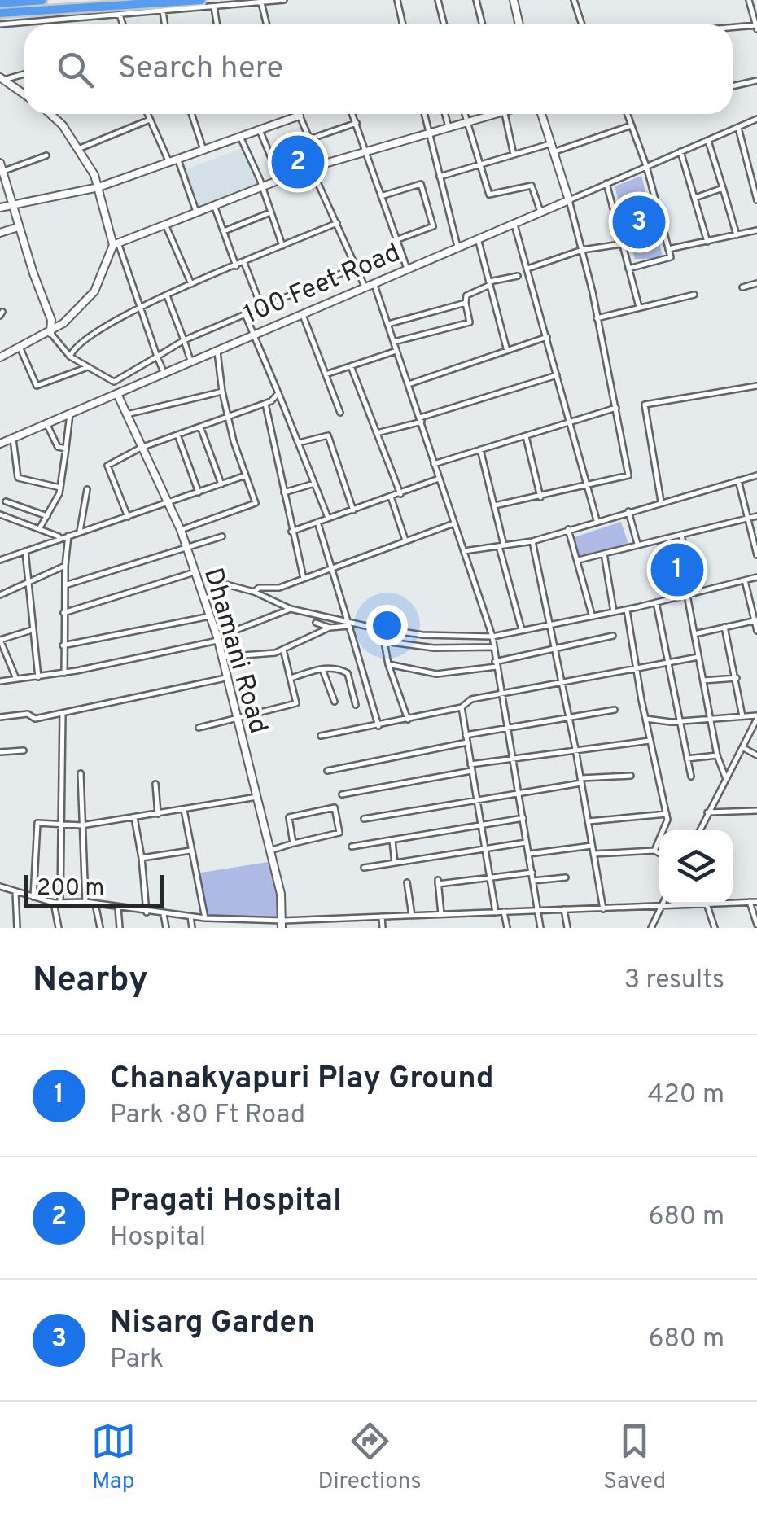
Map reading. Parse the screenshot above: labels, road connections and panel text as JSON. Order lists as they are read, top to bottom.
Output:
{
  "streets": {
    "main road": ["100 Feet Road", "Dhamani Road"]
  },
  "crossings": [
    ["100 Feet Road", "Dhamani Road"]
  ],
  "scale_bar": "200 m",
  "page": {
    "search": "Search here",
    "pins": ["2", "3", "1"],
    "scale": "200 m",
    "heading": ["Nearby", "3 results"],
    "list": [
      {
        "mark": "1",
        "name": "Chanakyapuri Play Ground",
        "note": "Park · 80 Ft Road",
        "value": "420 m"
      },
      {
        "mark": "2",
        "name": "Pragati Hospital",
        "note": "Hospital",
        "value": "680 m"
      },
      {
        "mark": "3",
        "name": "Nisarg Garden",
        "note": "Park",
        "value": "680 m"
      }
    ],
    "nav": ["Map", "Directions", "Saved"]
  }
}
